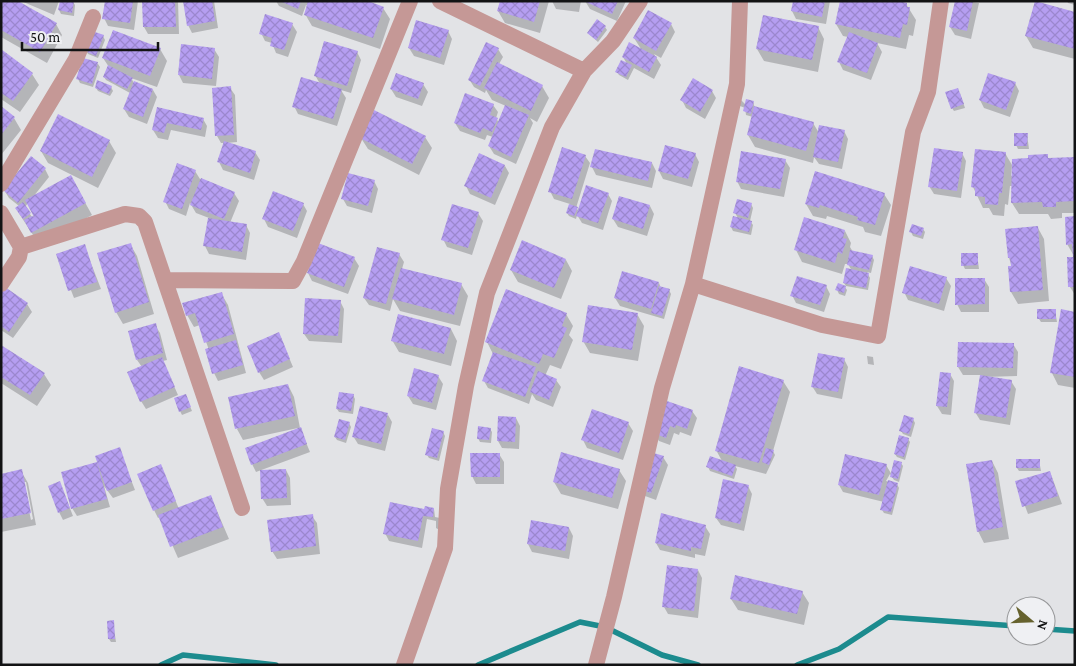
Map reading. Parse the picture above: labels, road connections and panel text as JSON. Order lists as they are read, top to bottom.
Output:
{
  "scale_bar": "50 m",
  "north": "right"
}
